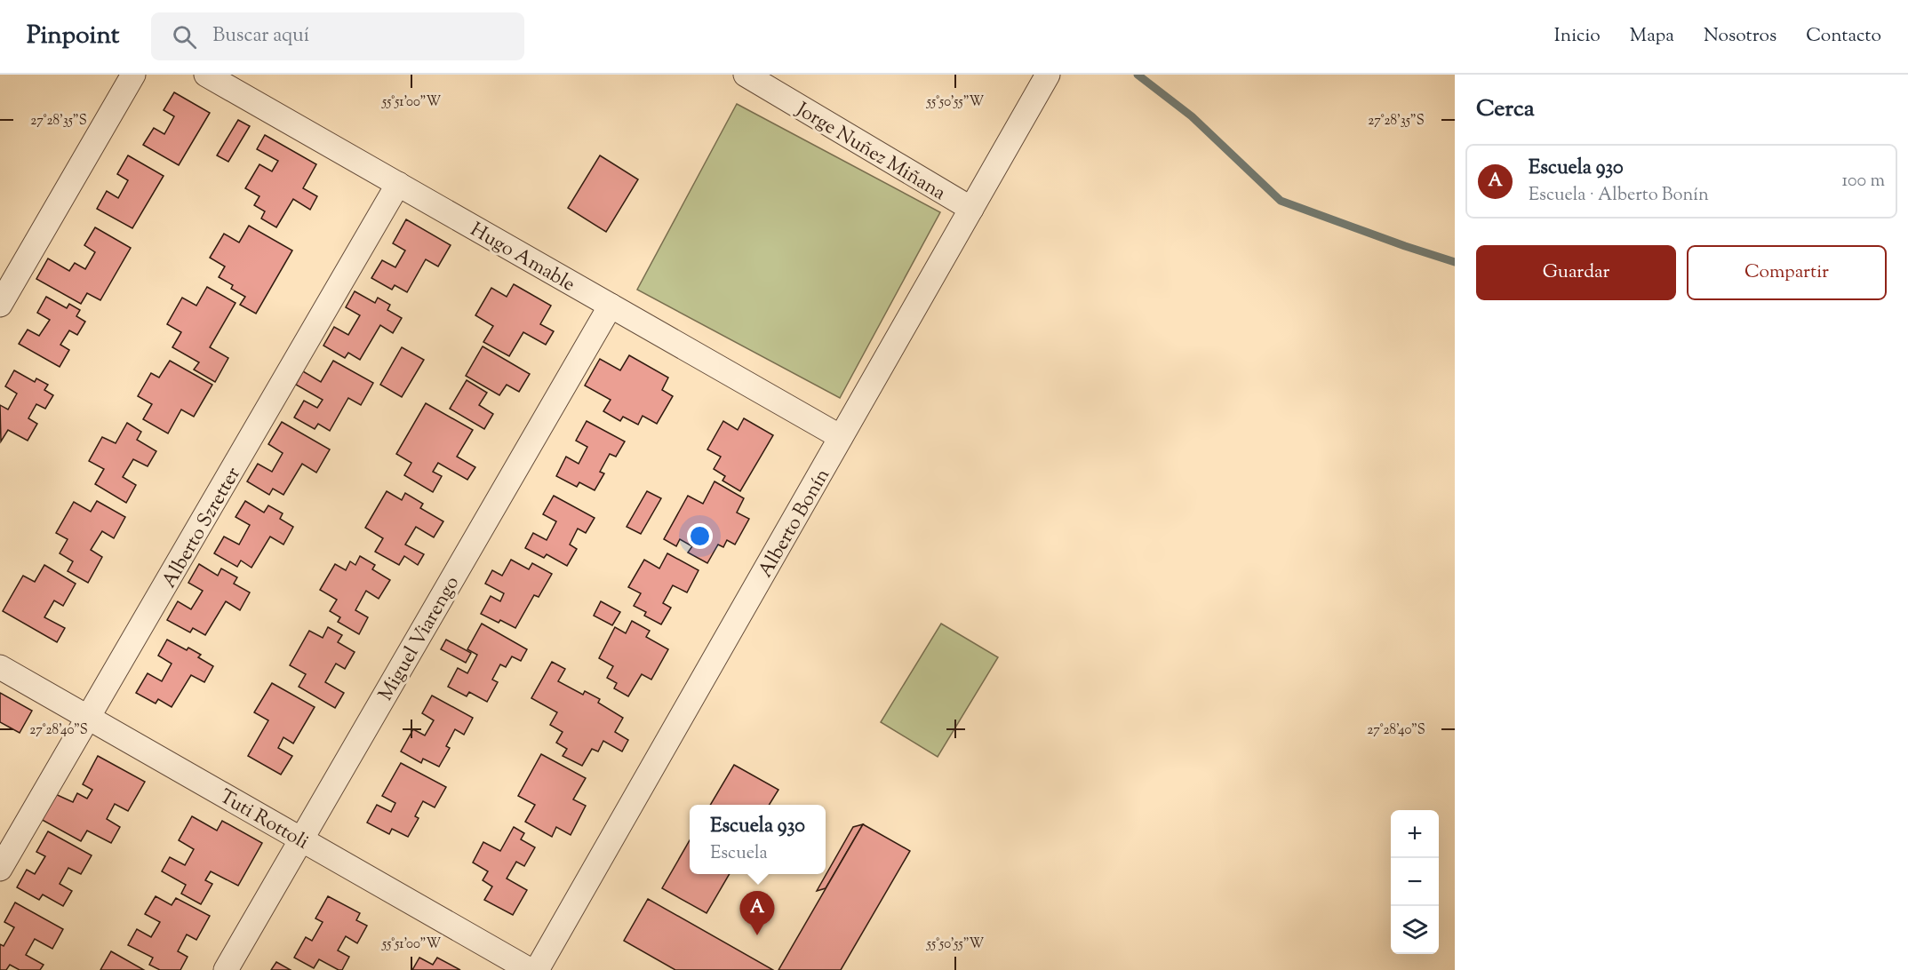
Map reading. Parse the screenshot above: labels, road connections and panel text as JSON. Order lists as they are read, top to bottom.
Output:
{
  "streets": {
    "street": [
      "Jorge Nuñez Miñana",
      "Hugo Amable",
      "Alberto Bonín",
      "Alberto Szretter",
      "Miguel Viarengo",
      "Tuti Rottoli"
    ]
  },
  "crossings": [
    ["Jorge Nuñez Miñana", "Alberto Bonín"],
    ["Hugo Amable", "Alberto Bonín"],
    ["Hugo Amable", "Alberto Szretter"],
    ["Hugo Amable", "Miguel Viarengo"],
    ["Alberto Szretter", "Tuti Rottoli"],
    ["Miguel Viarengo", "Tuti Rottoli"]
  ],
  "page": {
    "header": "Pinpoint",
    "search": "Buscar aquí",
    "nav": [
      "Inicio",
      "Mapa",
      "Nosotros",
      "Contacto"
    ],
    "heading": "Cerca",
    "list": [
      {
        "mark": "A",
        "name": "Escuela 930",
        "note": "Escuela · Alberto Bonín",
        "value": "100 m"
      }
    ],
    "buttons": ["Guardar", "Compartir"],
    "popup": ["Escuela 930", "Escuela"],
    "map_buttons": ["+", "−"],
    "pins": "A"
  },
  "coordinates": [
    "55°51'00\"W",
    "55°50'55\"W",
    "27°28'35\"S",
    "27°28'40\"S"
  ]
}
